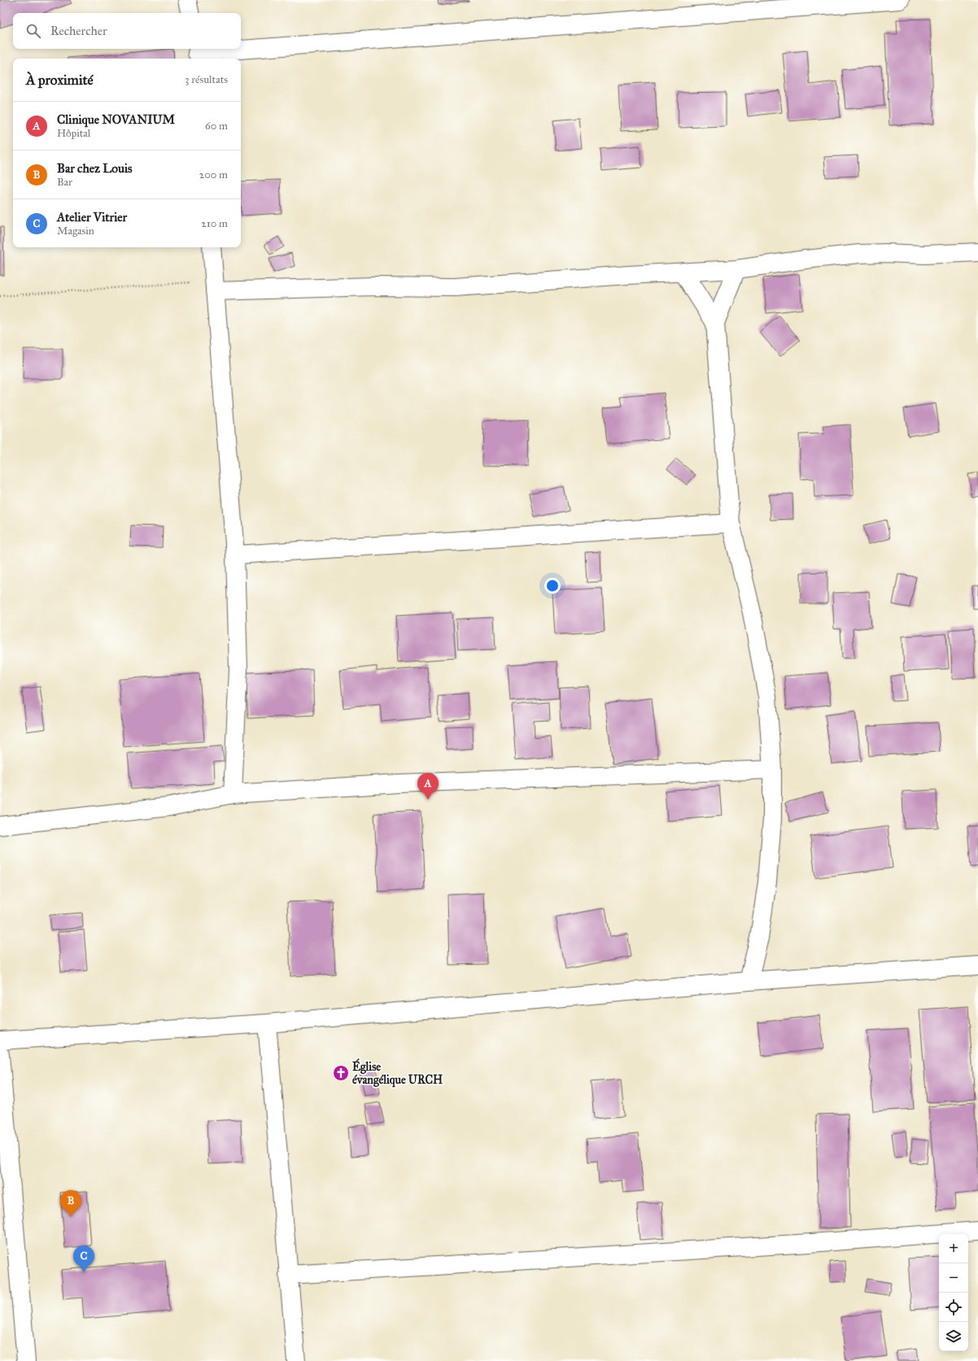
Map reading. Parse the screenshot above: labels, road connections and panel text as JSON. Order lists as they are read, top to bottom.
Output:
{
  "places": {
    "church": ["Église évangélique URCH"]
  },
  "page": {
    "search": "Rechercher",
    "heading": ["À proximité", "3 résultats"],
    "list": [
      {
        "mark": "A",
        "name": "Clinique NOVANIUM",
        "note": "Hôpital",
        "value": "60 m"
      },
      {
        "mark": "B",
        "name": "Bar chez Louis",
        "note": "Bar",
        "value": "200 m"
      },
      {
        "mark": "C",
        "name": "Atelier Vitrier",
        "note": "Magasin",
        "value": "210 m"
      }
    ],
    "pins": ["A", "B", "C"],
    "map_buttons": ["+", "−"]
  }
}
